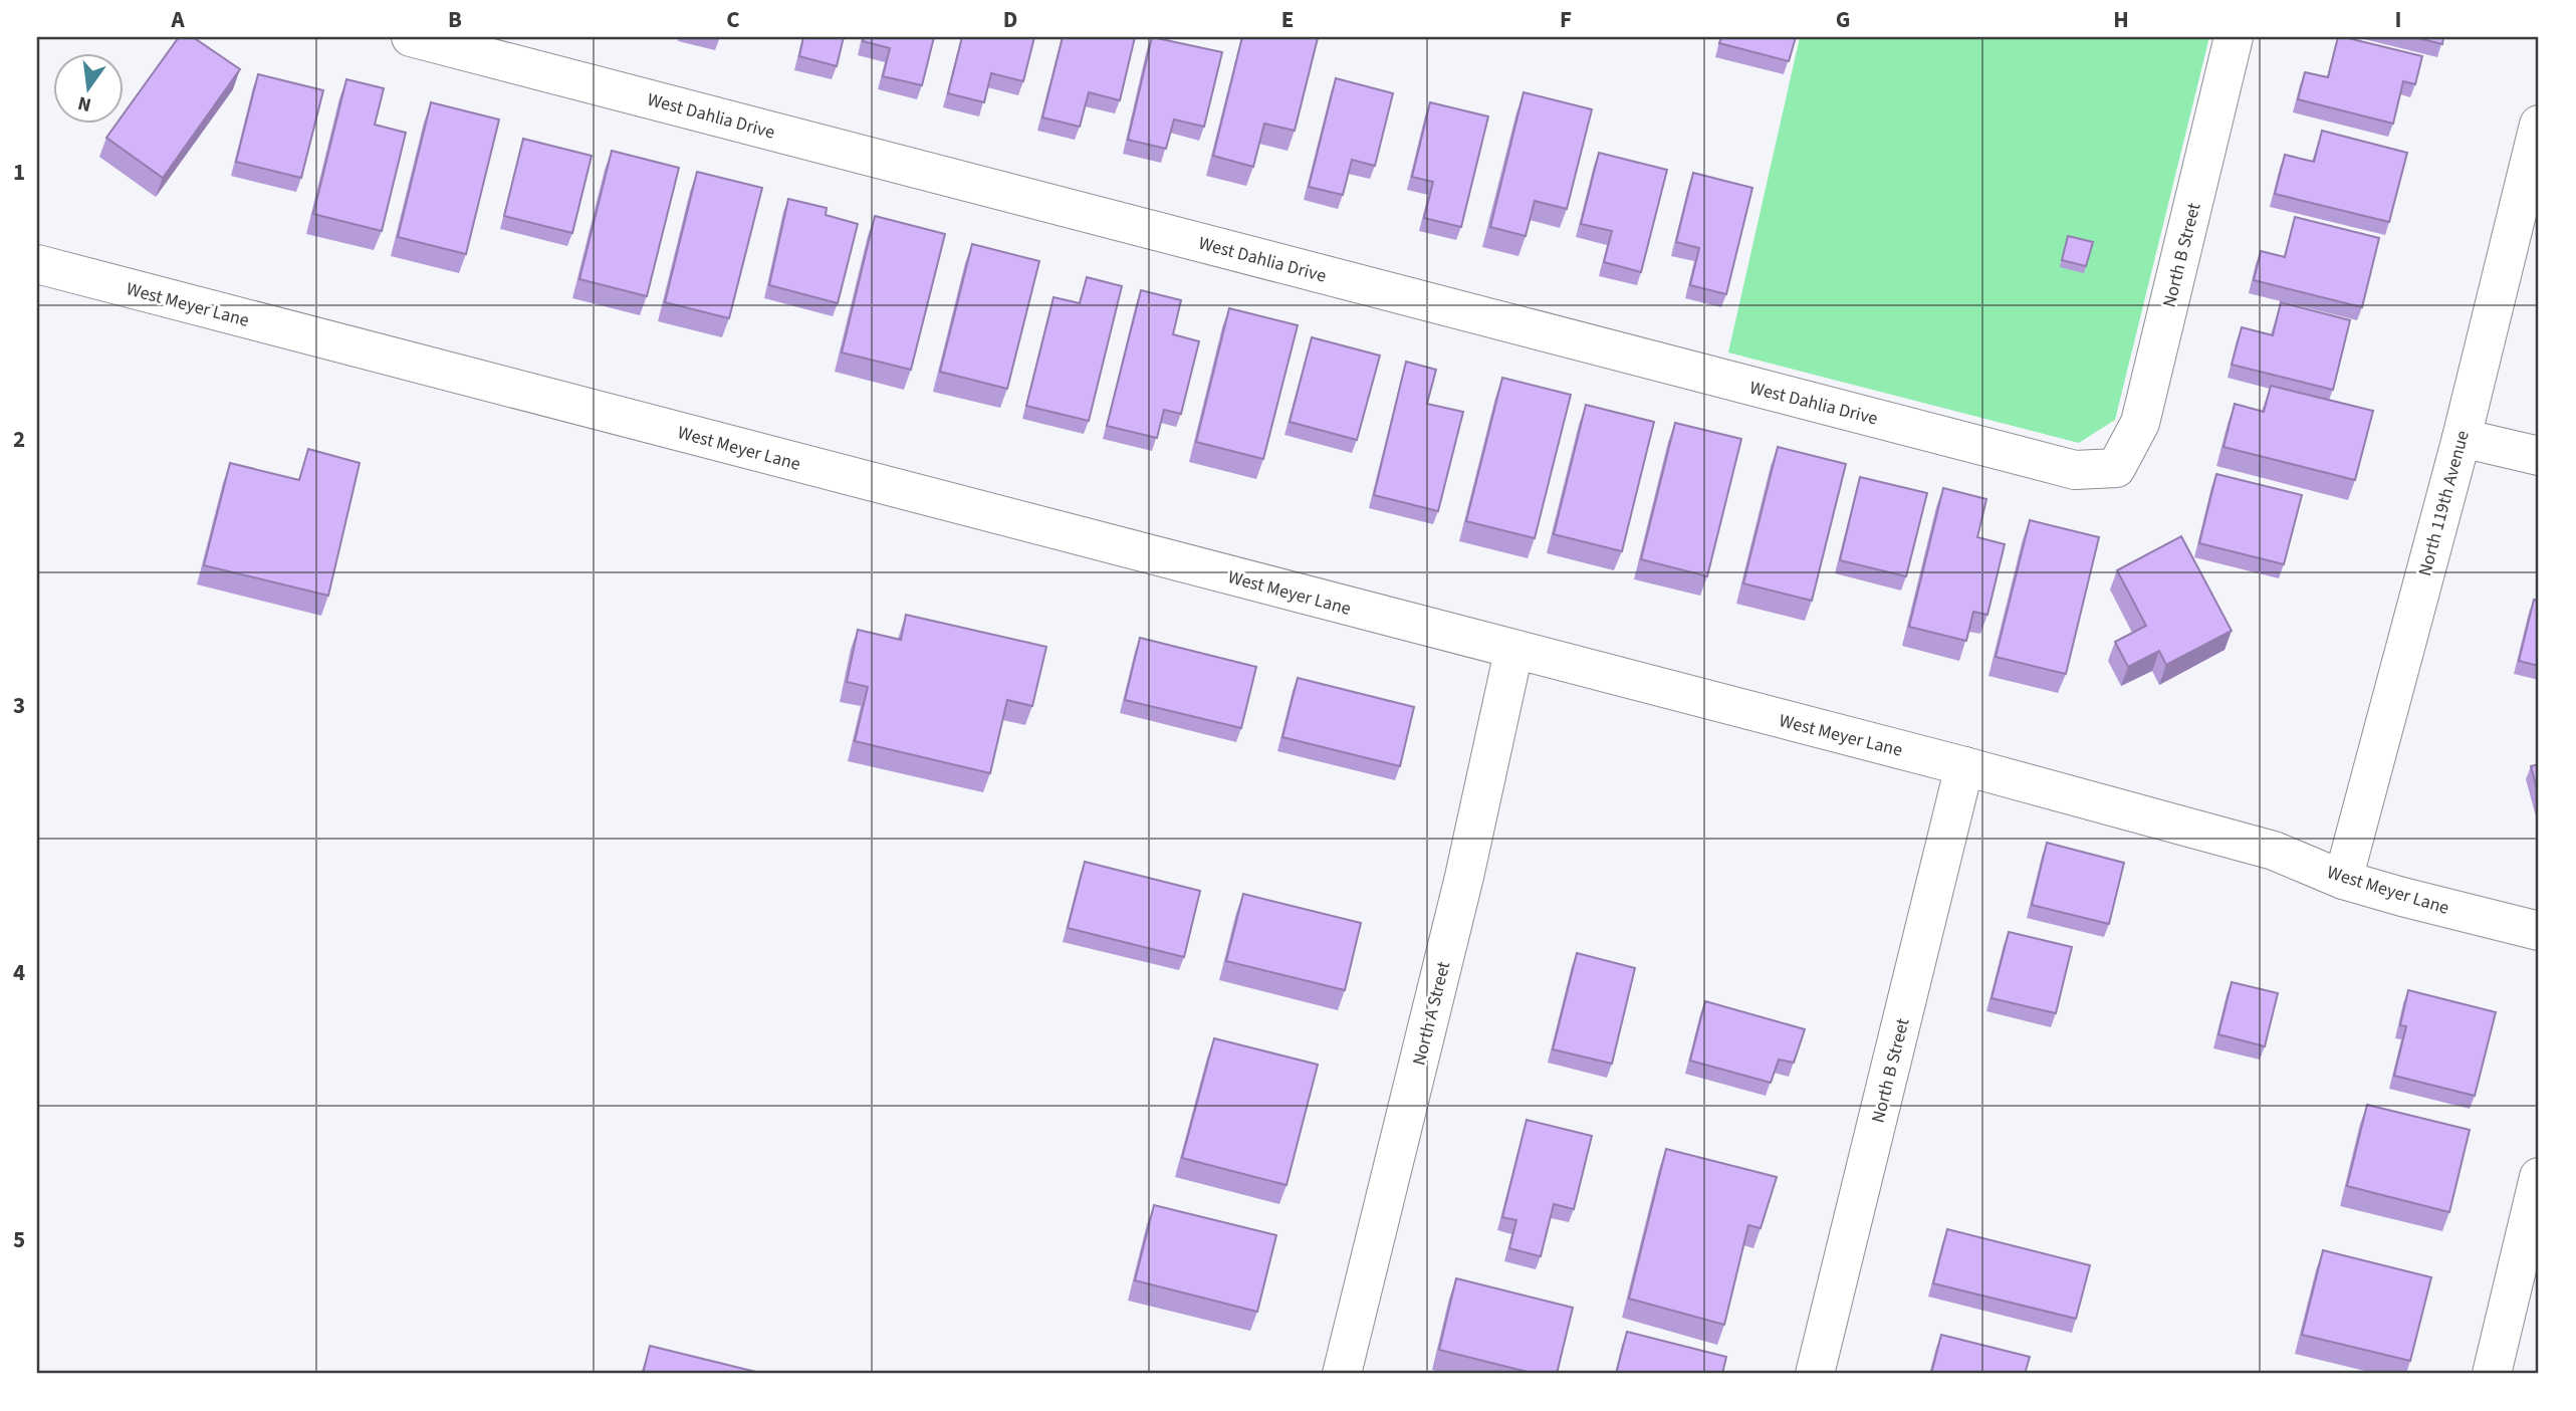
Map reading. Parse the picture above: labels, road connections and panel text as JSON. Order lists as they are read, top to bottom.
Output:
{
  "streets": {
    "street": [
      "West Dahlia Drive",
      "North B Street",
      "West Meyer Lane",
      "North 119th Avenue",
      "North A Street"
    ]
  },
  "crossings": [
    ["West Dahlia Drive", "North B Street"],
    ["North B Street", "West Meyer Lane"],
    ["West Meyer Lane", "North 119th Avenue"],
    ["West Meyer Lane", "North A Street"]
  ],
  "north": "bottom",
  "grid": {
    "columns": [
      "A",
      "B",
      "C",
      "D",
      "E",
      "F",
      "G",
      "H",
      "I"
    ],
    "rows": [
      "1",
      "2",
      "3",
      "4",
      "5"
    ]
  }
}
